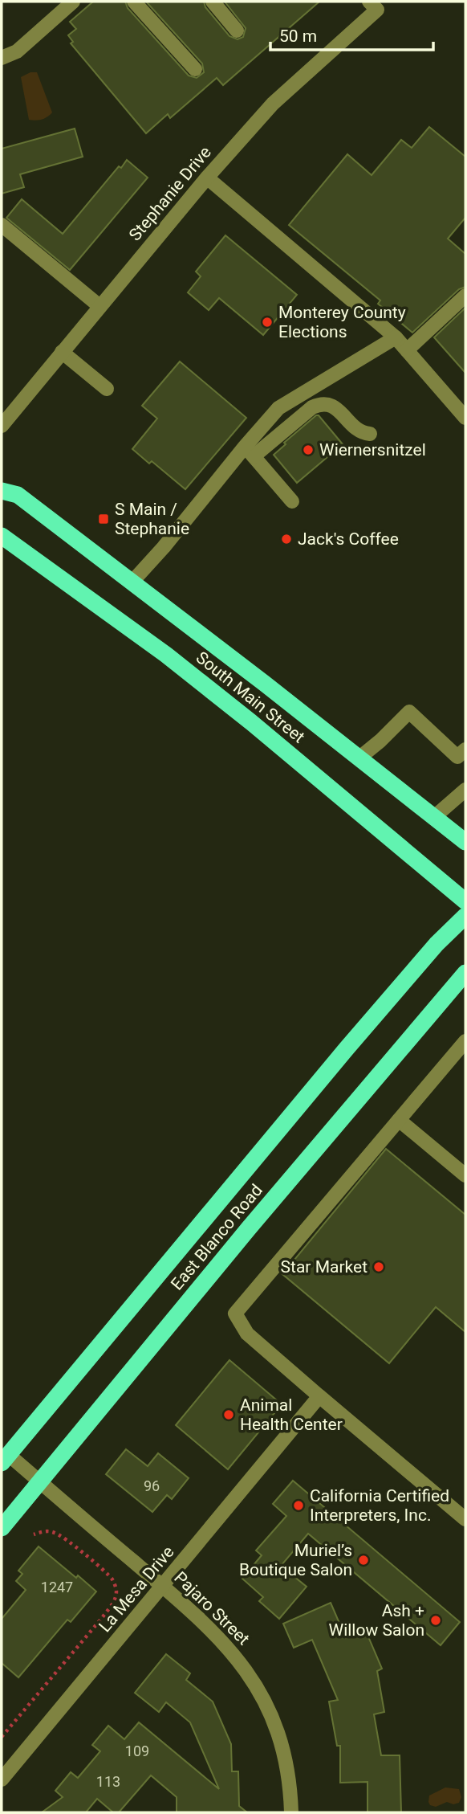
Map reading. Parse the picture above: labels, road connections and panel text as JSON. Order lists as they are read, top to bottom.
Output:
{
  "streets": {
    "highway": ["South Main Street", "East Blanco Road"],
    "street": ["Stephanie Drive", "La Mesa Drive", "Pajaro Street"]
  },
  "crossings": [
    ["East Blanco Road", "Pajaro Street"],
    ["La Mesa Drive", "Pajaro Street"]
  ],
  "places": {
    "other": [
      "Monterey County Elections",
      "Wiernersnitzel",
      "Jack's Coffee",
      "Star Market",
      "Animal Health Center",
      "California Certified Interpreters, Inc.",
      "Muriel’s Boutique Salon",
      "Ash + Willow Salon"
    ],
    "transit": ["S Main / Stephanie"]
  },
  "house_numbers": [
    "96",
    "1247",
    "109",
    "113"
  ],
  "scale_bar": "50 m"
}
